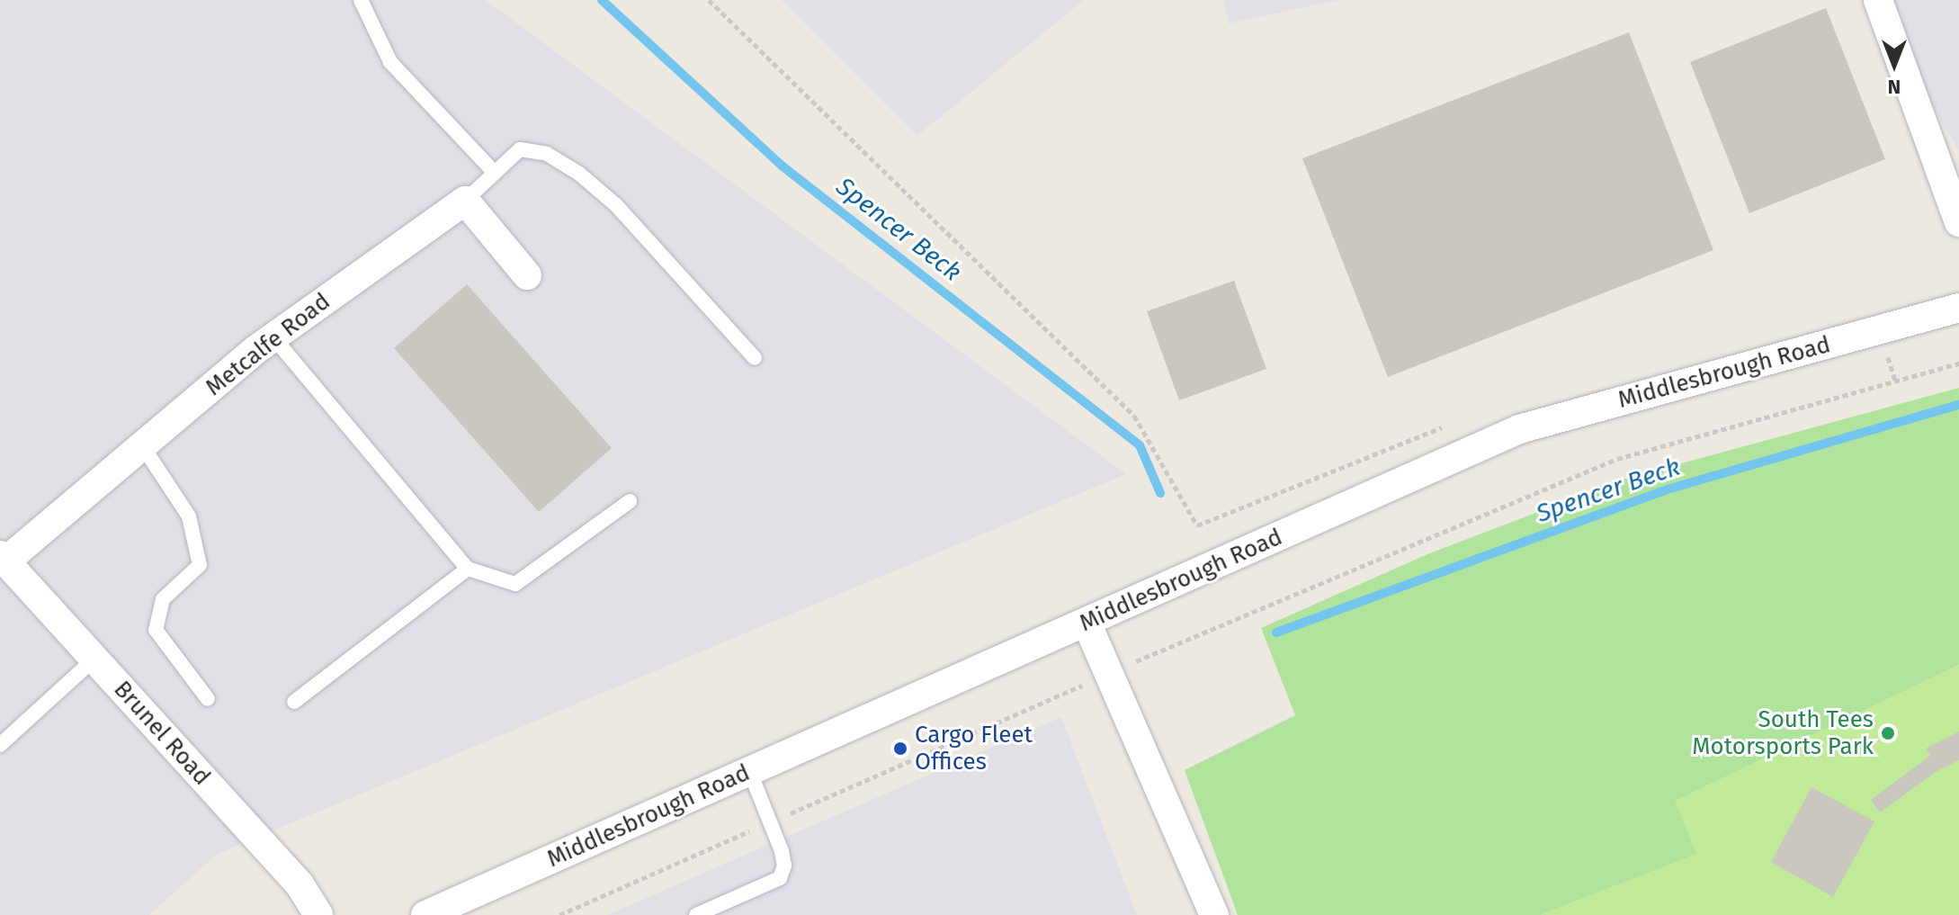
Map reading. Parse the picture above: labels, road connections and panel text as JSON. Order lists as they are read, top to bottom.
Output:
{
  "streets": {
    "street": ["Metcalfe Road", "Middlesbrough Road", "Brunel Road"]
  },
  "crossings": [
    ["Metcalfe Road", "Brunel Road"]
  ],
  "water": ["Spencer Beck"],
  "places": ["South Tees Motorsports Park", "Cargo Fleet Offices"],
  "north": "bottom"
}
